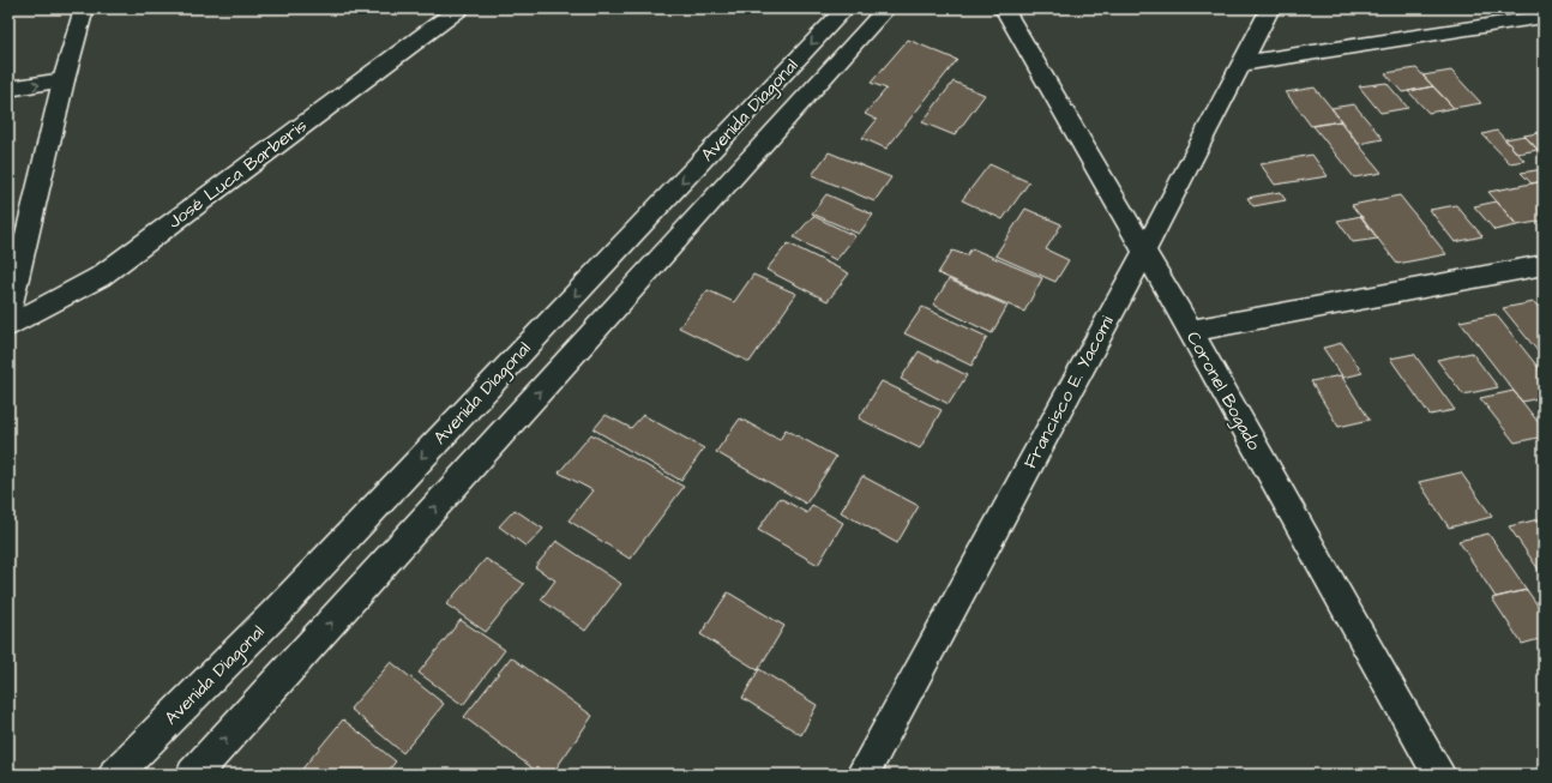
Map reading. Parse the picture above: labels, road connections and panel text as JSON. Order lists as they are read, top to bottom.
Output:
{
  "streets": {
    "street": [
      "Avenida Diagonal",
      "José Luca Barberis",
      "Coronel Bogado",
      "Francisco E. Yacomi"
    ]
  },
  "crossings": [
    ["Coronel Bogado", "Francisco E. Yacomi"]
  ]
}
